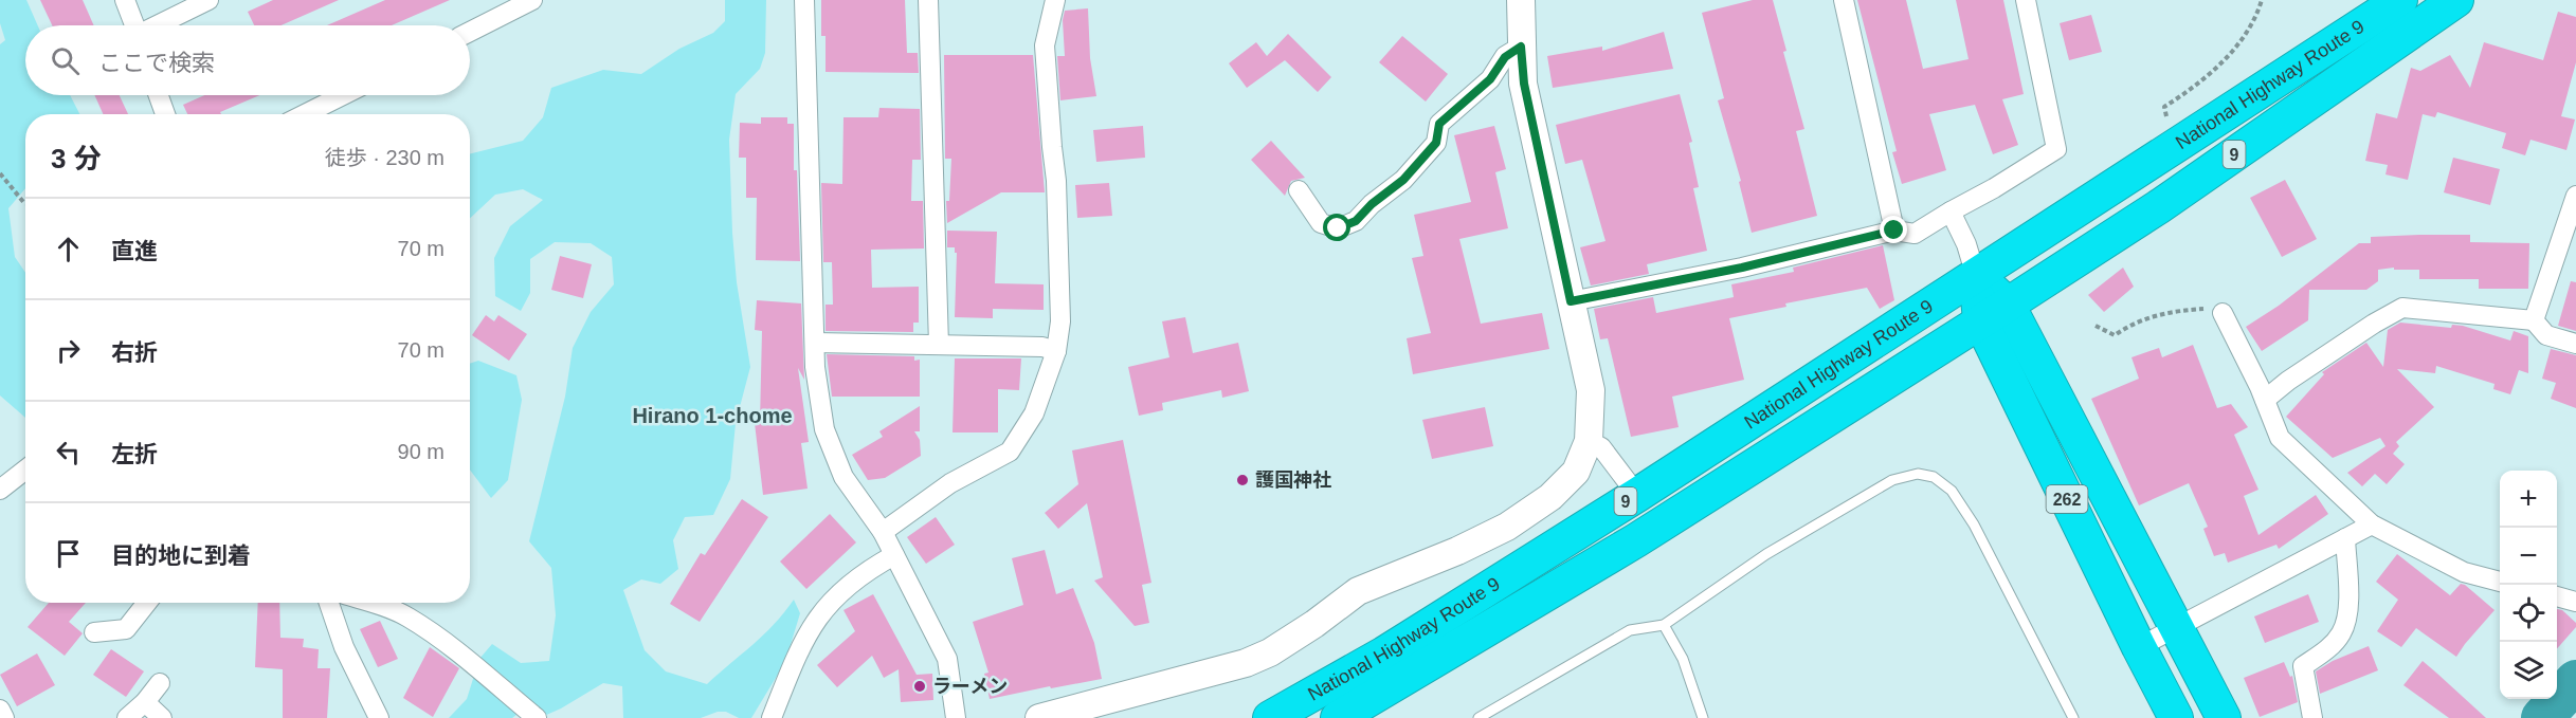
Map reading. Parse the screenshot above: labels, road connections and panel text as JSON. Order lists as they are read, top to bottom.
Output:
{
  "streets": {
    "highway": ["National Highway Route 9", "9", "262"]
  },
  "crossings": [
    ["National Highway Route 9", "262"]
  ],
  "districts": ["Hirano 1-chome"],
  "places": ["護国神社", "ラーメン"],
  "page": {
    "search": "ここで検索",
    "heading": ["3 分", "徒歩 · 230 m"],
    "list": [
      ["直進", "70 m"],
      ["右折", "70 m"],
      ["左折", "90 m"],
      "目的地に到着"
    ],
    "map_buttons": ["+", "−"]
  }
}
